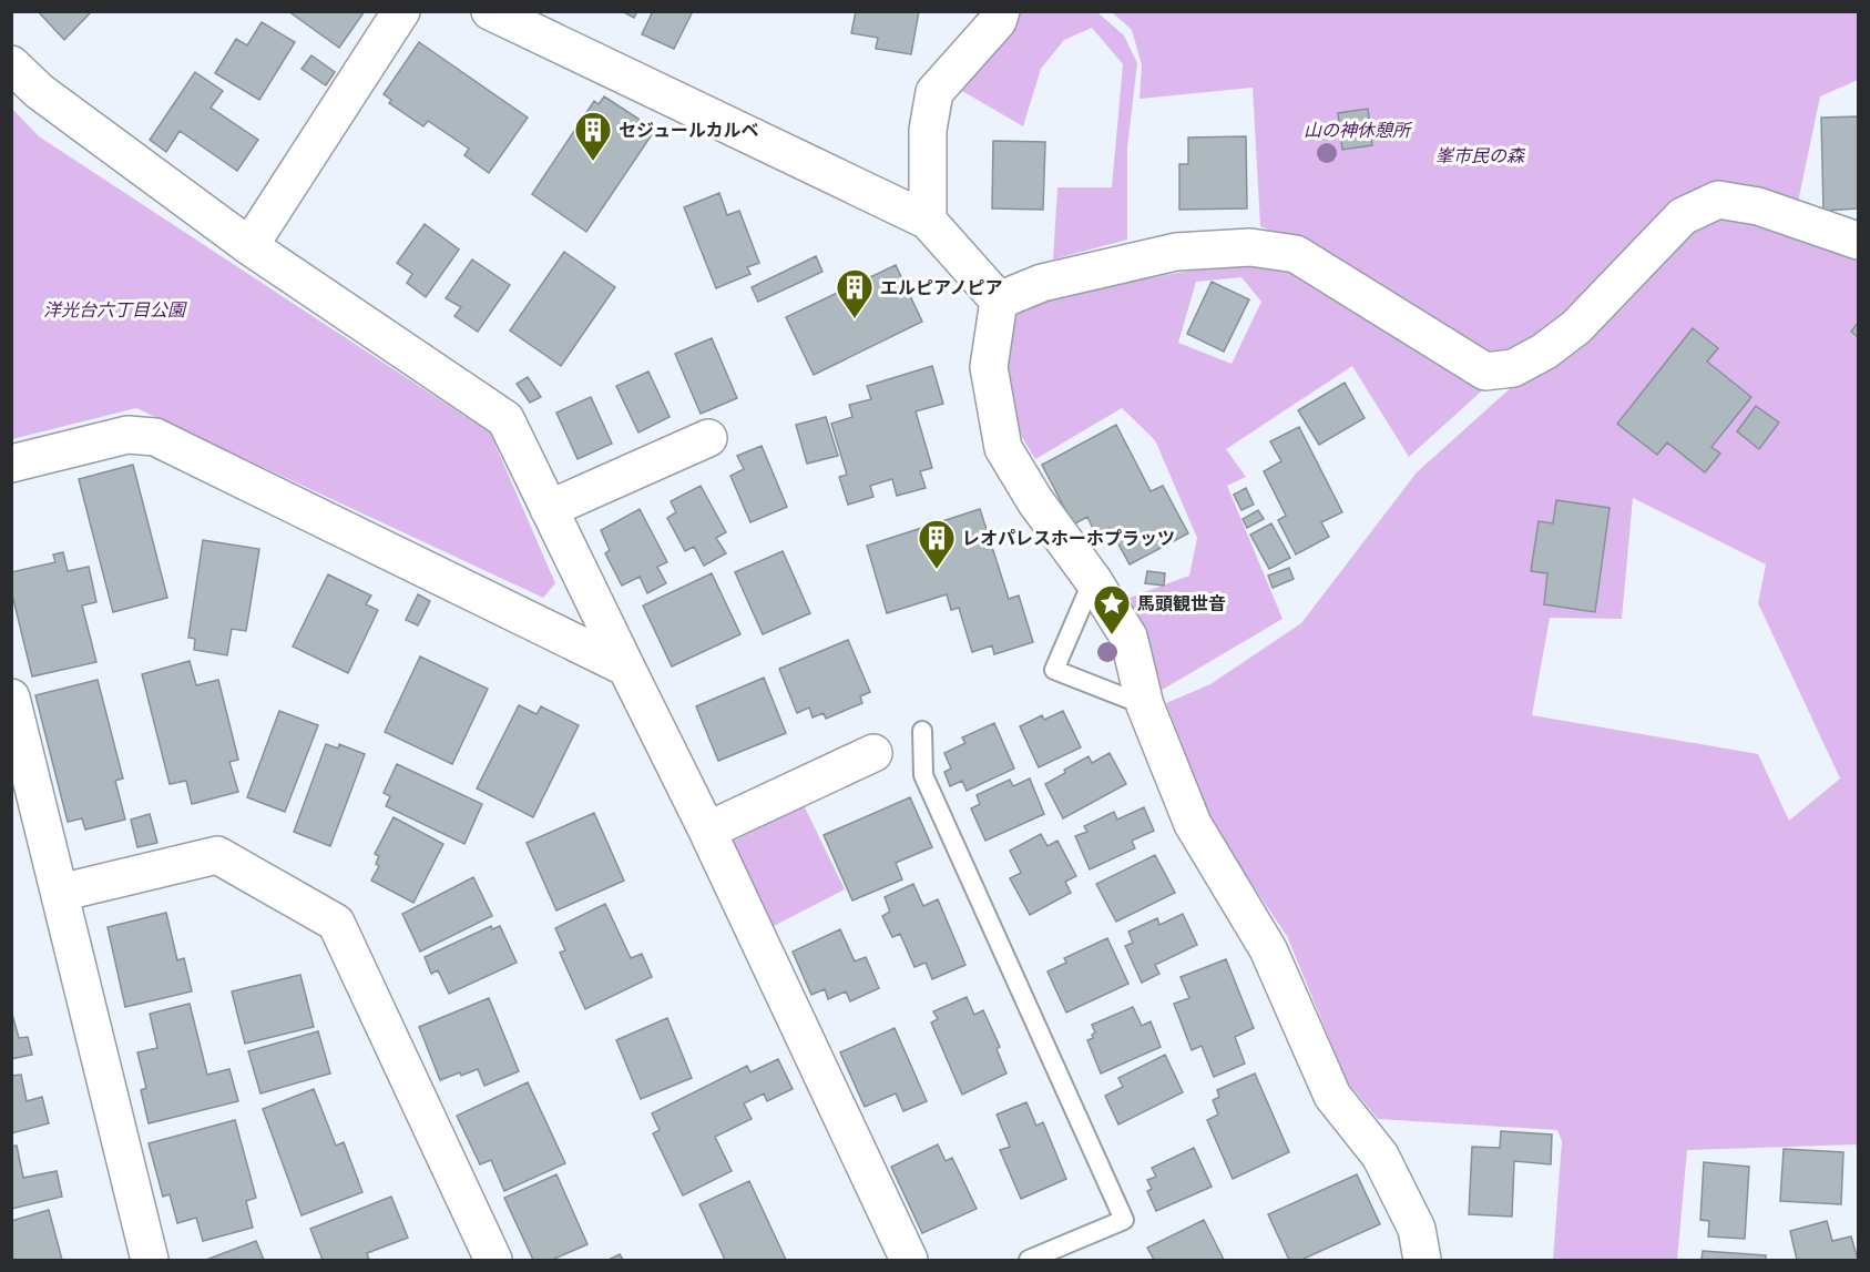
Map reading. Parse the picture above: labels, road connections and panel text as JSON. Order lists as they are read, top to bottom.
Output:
{
  "parks": ["山の神休憩所", "峯市民の森", "洋光台六丁目公園"],
  "places": {
    "building": ["セジュールカルベ", "エルピアノピア", "レオパレスホーホプラッツ"],
    "place": ["馬頭観世音"]
  }
}
